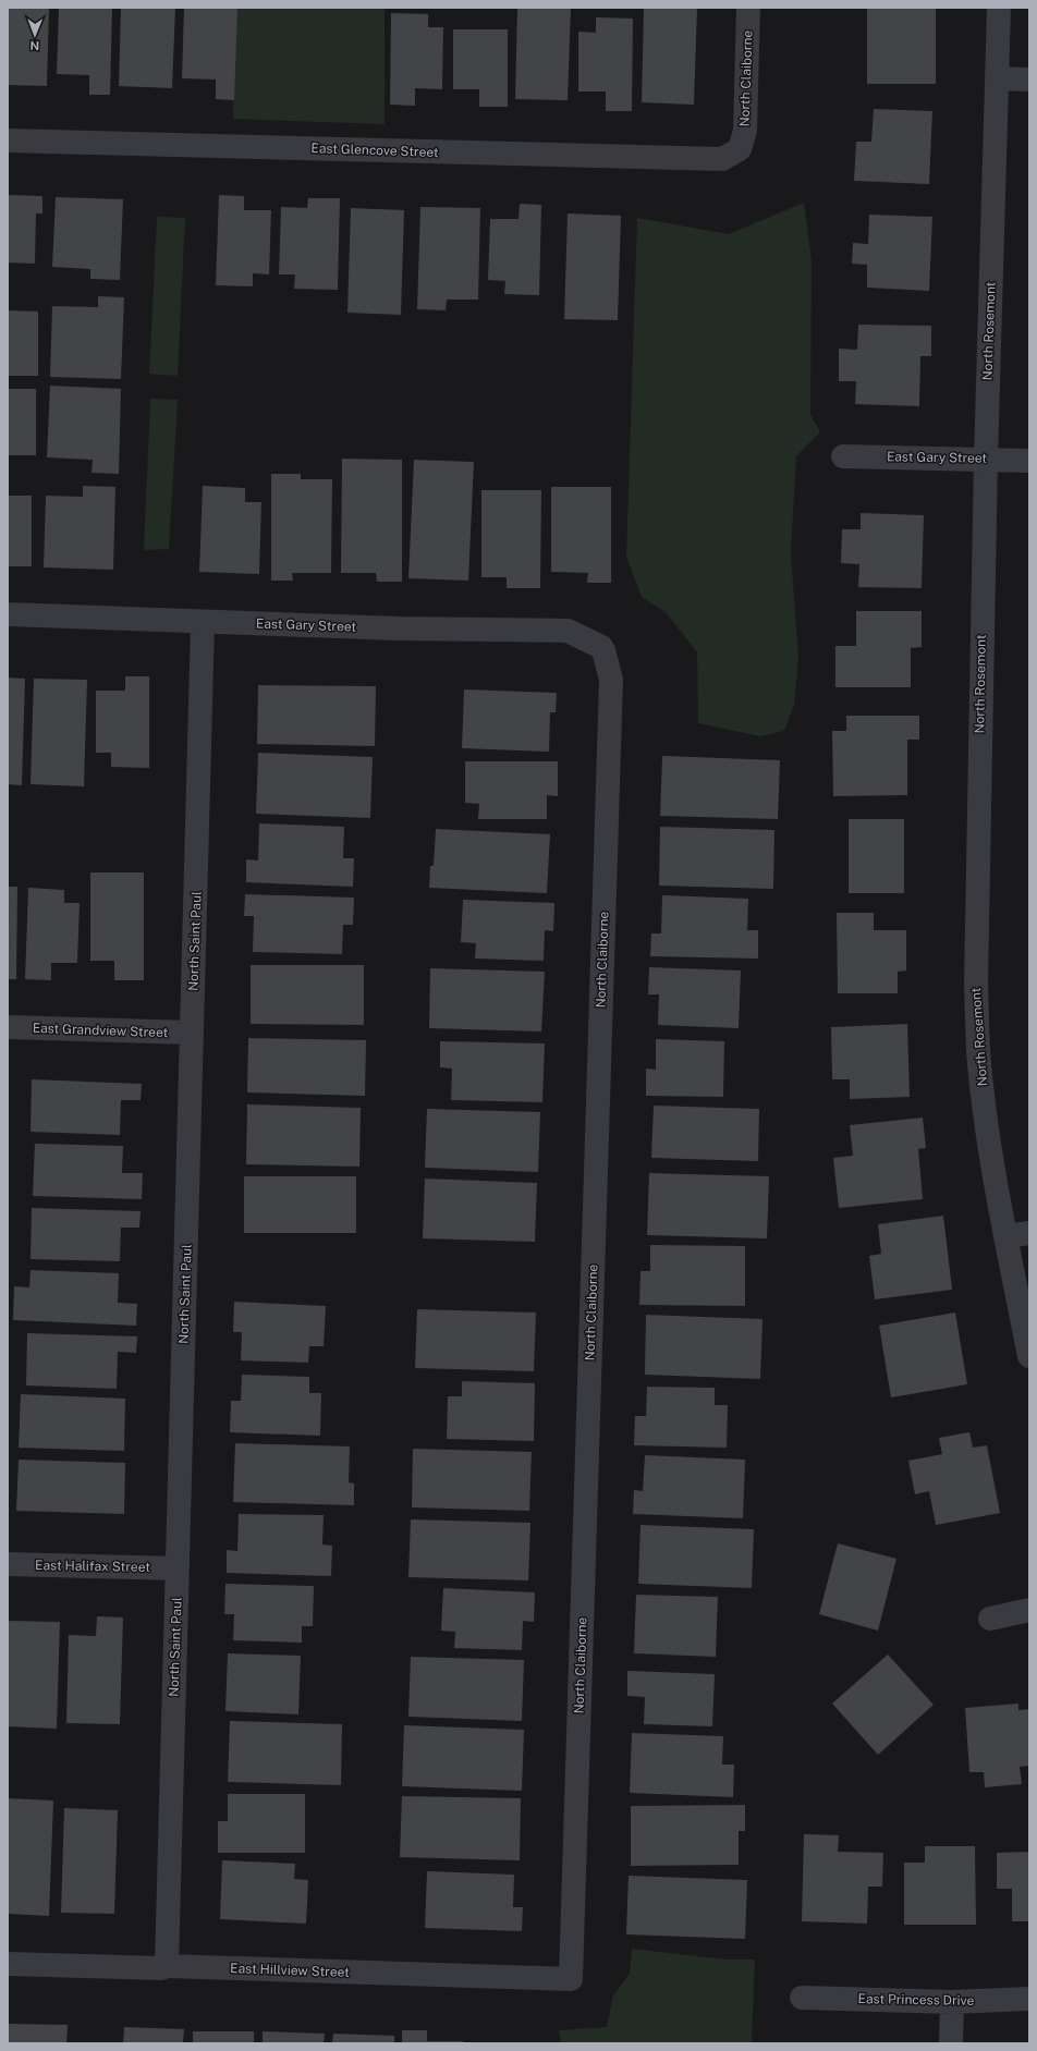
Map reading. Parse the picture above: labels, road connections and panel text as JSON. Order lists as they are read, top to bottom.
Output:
{
  "streets": {
    "street": [
      "North Claiborne",
      "East Glencove Street",
      "North Rosemont",
      "East Gary Street",
      "North Saint Paul",
      "East Grandview Street",
      "East Halifax Street",
      "East Hillview Street",
      "East Princess Drive"
    ]
  },
  "crossings": [
    ["North Claiborne", "East Glencove Street"],
    ["North Claiborne", "East Gary Street"],
    ["North Claiborne", "East Hillview Street"],
    ["North Rosemont", "East Gary Street"],
    ["East Gary Street", "North Saint Paul"],
    ["North Saint Paul", "East Grandview Street"],
    ["North Saint Paul", "East Halifax Street"],
    ["North Saint Paul", "East Hillview Street"]
  ],
  "north": "bottom"
}
